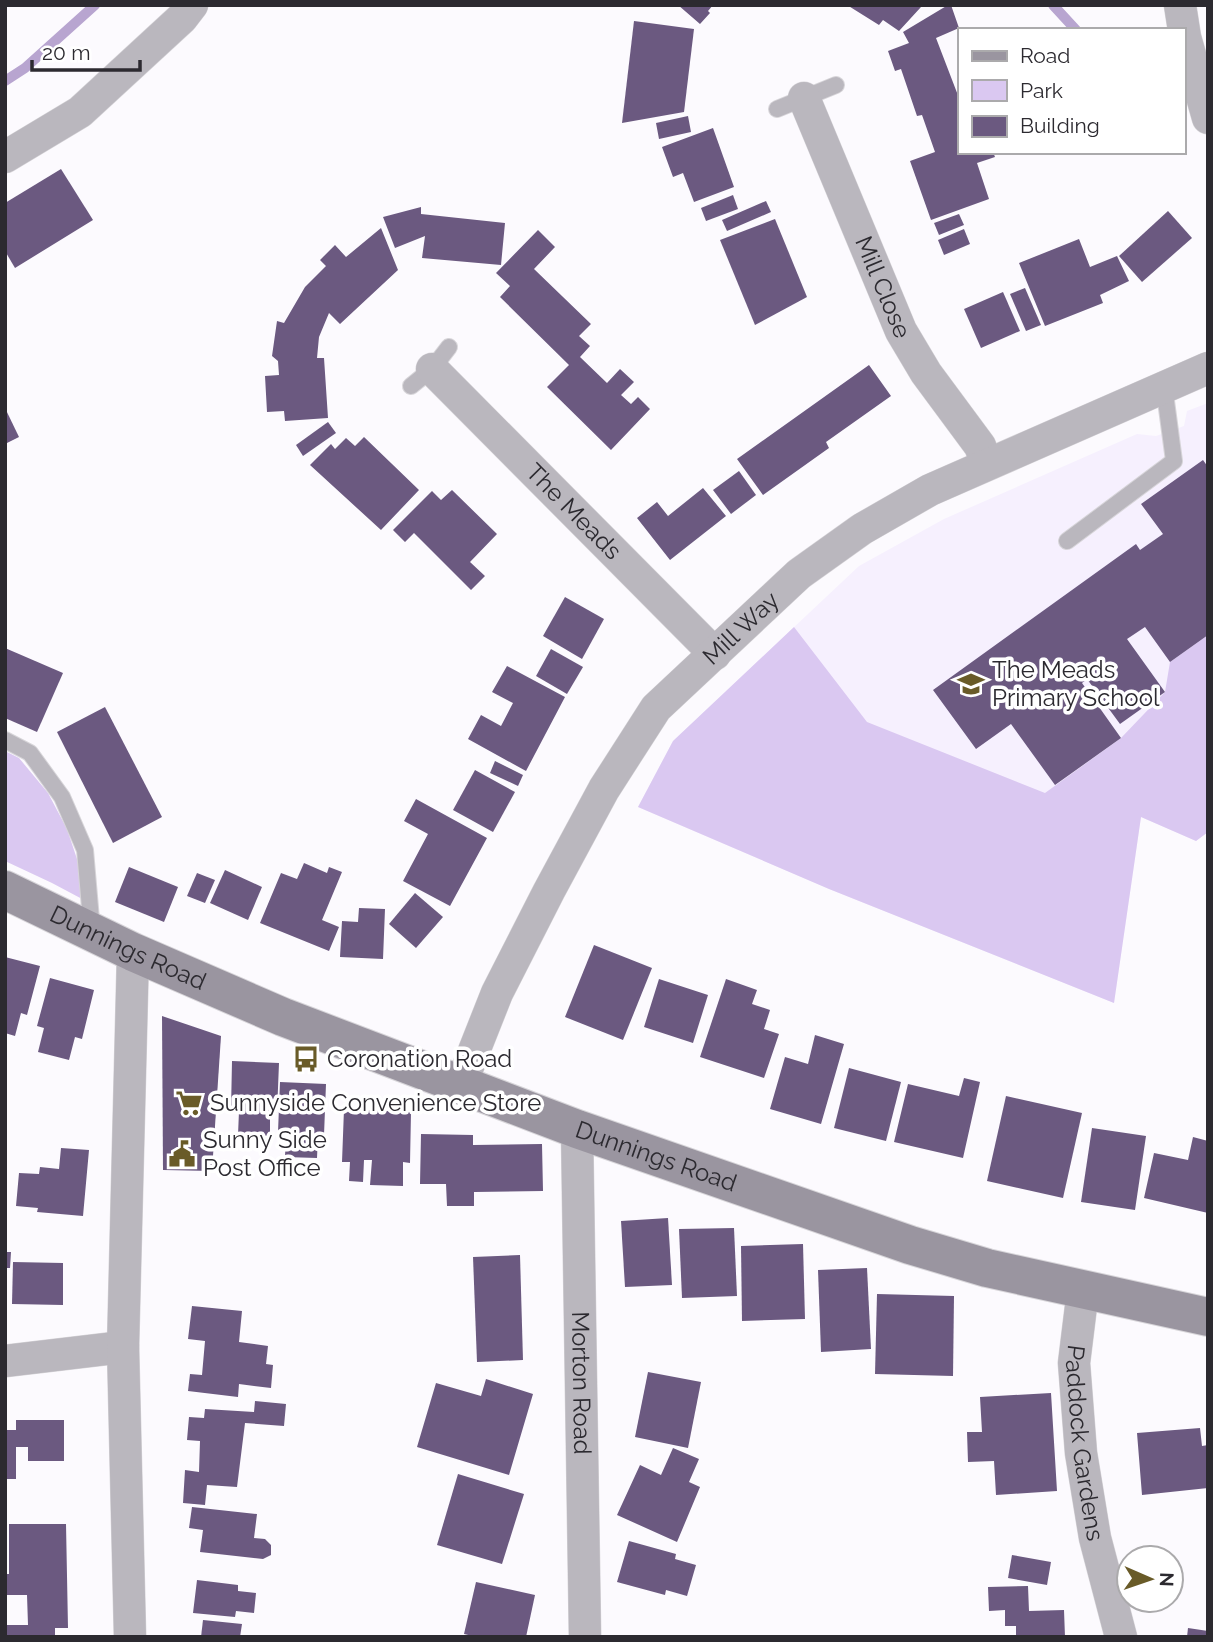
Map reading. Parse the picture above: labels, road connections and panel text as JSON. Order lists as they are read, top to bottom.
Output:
{
  "streets": {
    "street": [
      "Mill Close",
      "The Meads",
      "Mill Way",
      "Dunnings Road",
      "Morton Road",
      "Paddock Gardens"
    ]
  },
  "crossings": [
    ["Mill Close", "Mill Way"],
    ["The Meads", "Mill Way"],
    ["Mill Way", "Dunnings Road"],
    ["Dunnings Road", "Morton Road"],
    ["Dunnings Road", "Paddock Gardens"]
  ],
  "places": {
    "school or university": ["The Meads Primary School"],
    "bus stop": ["Coronation Road"],
    "supermarket": ["Sunnyside Convenience Store"],
    "public building": ["Sunny Side Post Office"]
  },
  "legend": ["Road", "Park", "Building"],
  "scale_bar": "20 m",
  "north": "right"
}
